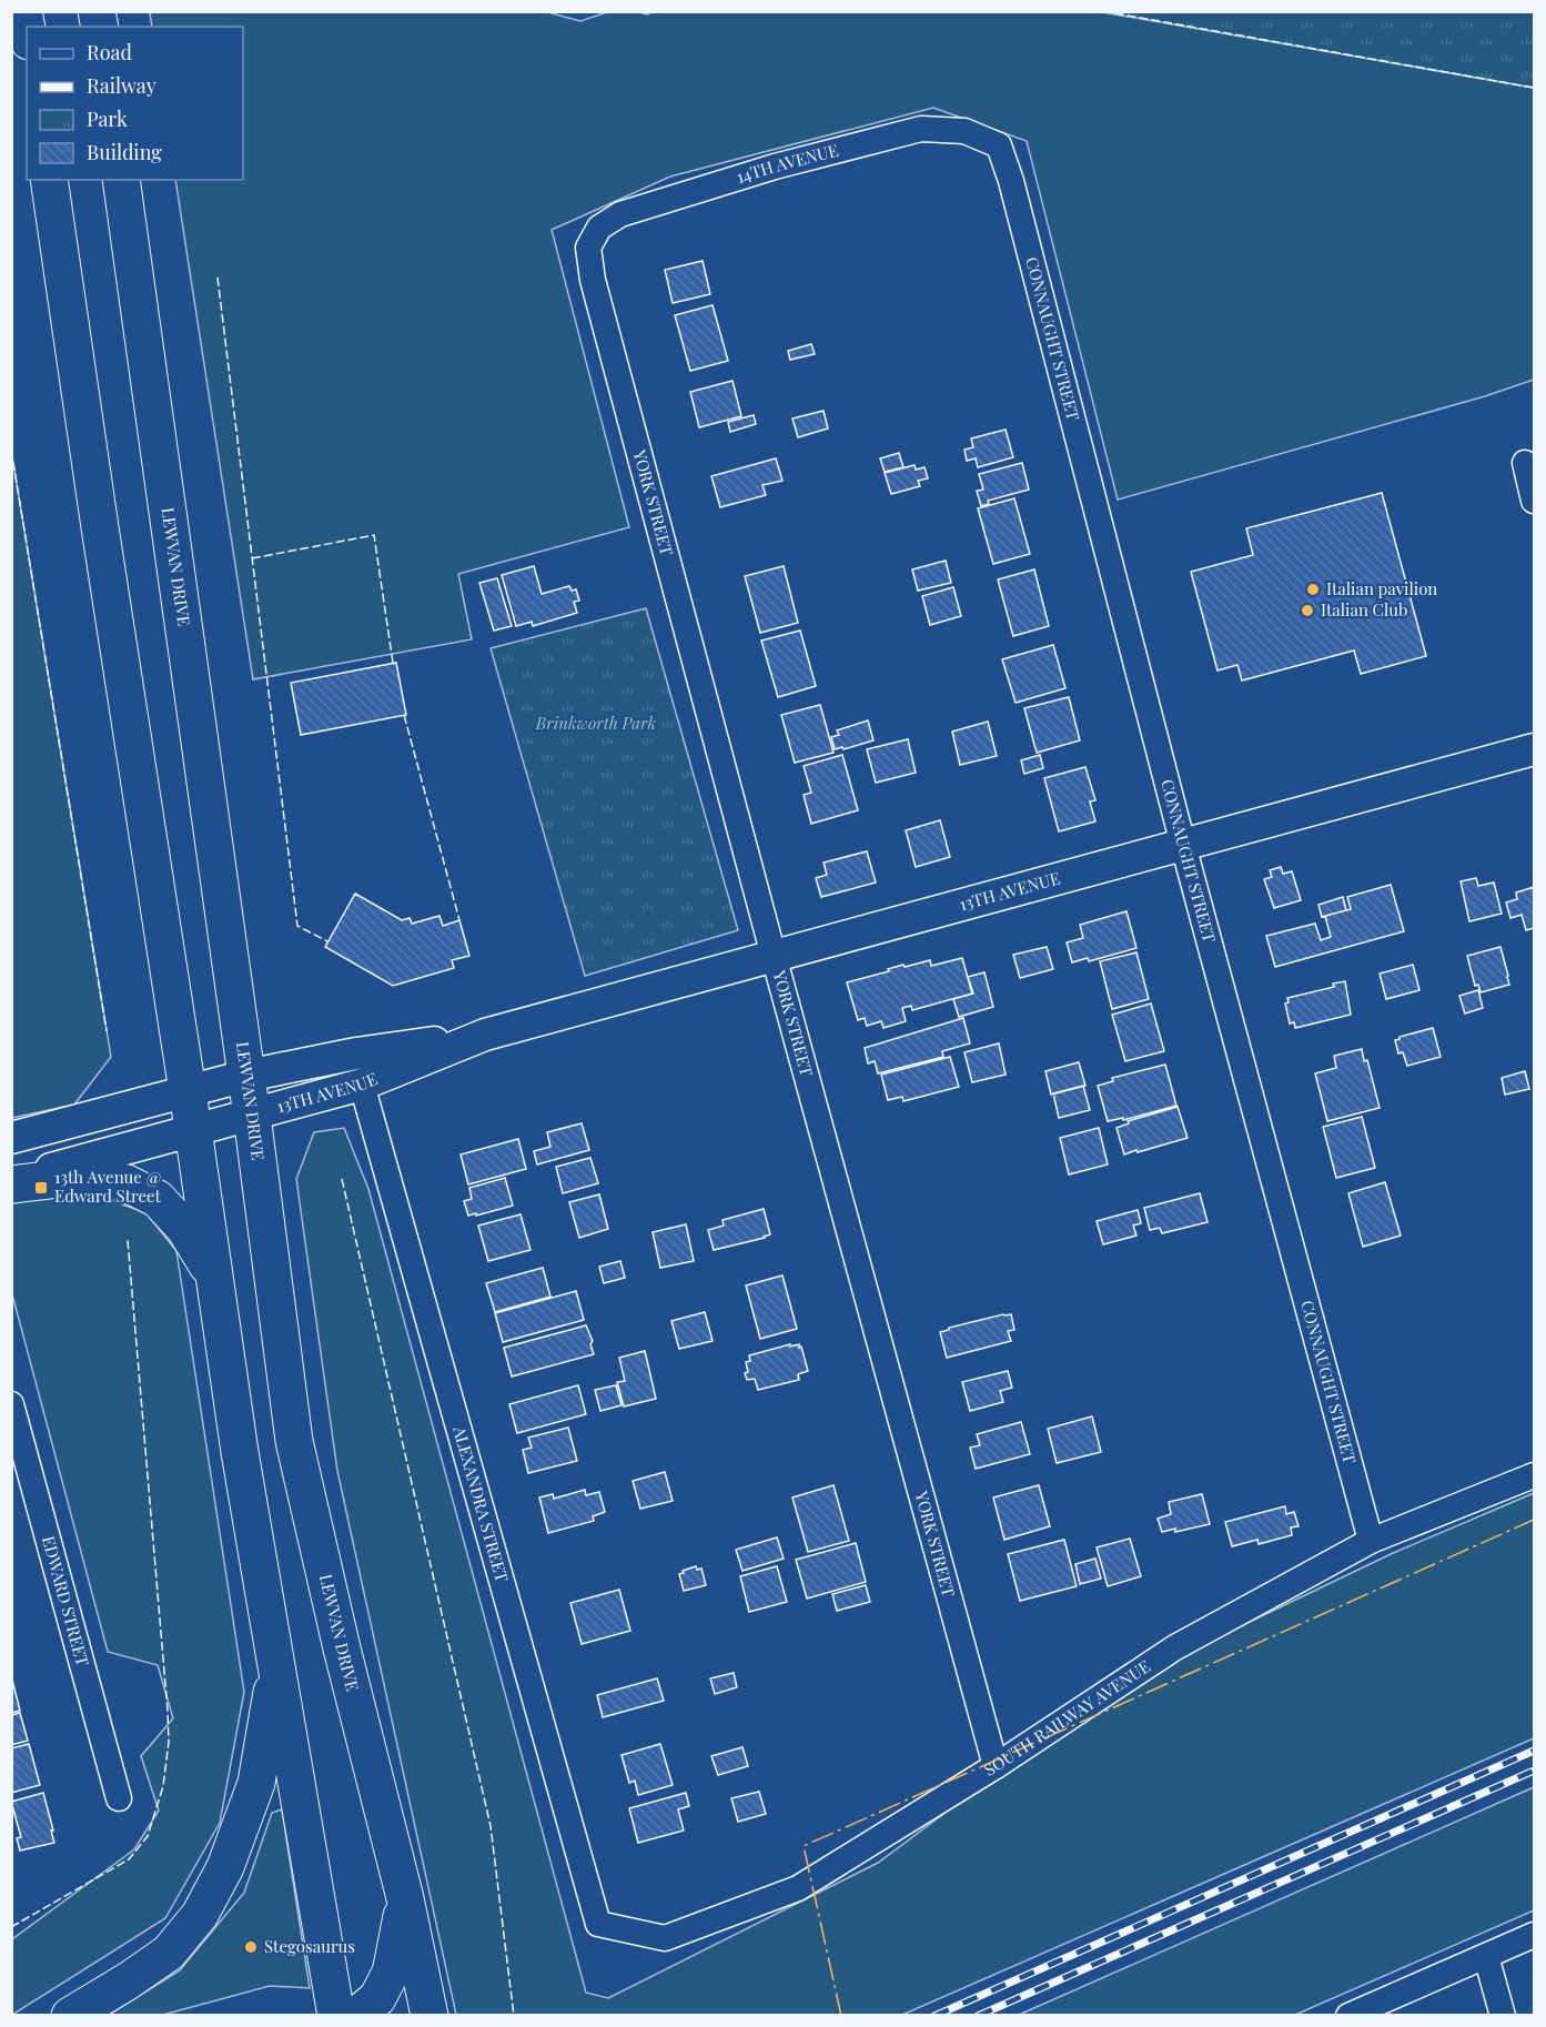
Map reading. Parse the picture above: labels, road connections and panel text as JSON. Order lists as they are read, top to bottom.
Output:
{
  "streets": {
    "main road": ["LEWVAN DRIVE"],
    "street": [
      "14TH AVENUE",
      "CONNAUGHT STREET",
      "YORK STREET",
      "13TH AVENUE",
      "ALEXANDRA STREET",
      "EDWARD STREET",
      "SOUTH RAILWAY AVENUE"
    ]
  },
  "crossings": [
    ["14TH AVENUE", "CONNAUGHT STREET"],
    ["14TH AVENUE", "YORK STREET"],
    ["CONNAUGHT STREET", "13TH AVENUE"],
    ["CONNAUGHT STREET", "SOUTH RAILWAY AVENUE"],
    ["YORK STREET", "13TH AVENUE"],
    ["YORK STREET", "SOUTH RAILWAY AVENUE"],
    ["LEWVAN DRIVE", "13TH AVENUE"],
    ["13TH AVENUE", "ALEXANDRA STREET"],
    ["ALEXANDRA STREET", "SOUTH RAILWAY AVENUE"]
  ],
  "parks": ["Brinkworth Park"],
  "places": {
    "other": ["Italian pavilion", "Italian Club", "Stegosaurus"],
    "transit": ["13th Avenue @ Edward Street"]
  },
  "legend": [
    "Road",
    "Railway",
    "Park",
    "Building"
  ]
}
